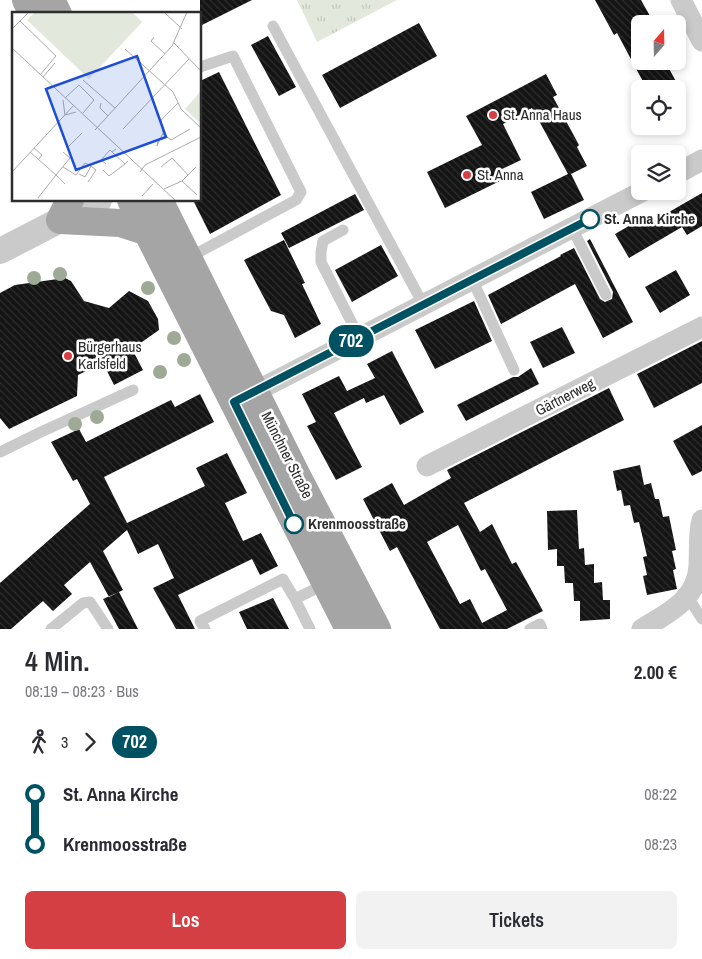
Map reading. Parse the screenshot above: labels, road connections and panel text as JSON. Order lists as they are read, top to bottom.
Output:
{
  "streets": {
    "main road": ["Münchner Straße"],
    "street": ["Gärtnerweg"]
  },
  "places": [
    "St. Anna Haus",
    "St. Anna",
    "St. Anna Kirche",
    "Bürgerhaus Karlsfeld",
    "Krenmoosstraße"
  ],
  "lines": ["bus line 702"],
  "north": "top",
  "page": {
    "on_map": "702",
    "heading": ["4 Min.", "08:19 – 08:23 · Bus", "2.00 €"],
    "legs": ["3", "702"],
    "list": [
      {
        "name": "St. Anna Kirche",
        "value": "08:22"
      },
      {
        "name": "Krenmoosstraße",
        "value": "08:23"
      }
    ],
    "buttons": ["Los", "Tickets"]
  }
}
